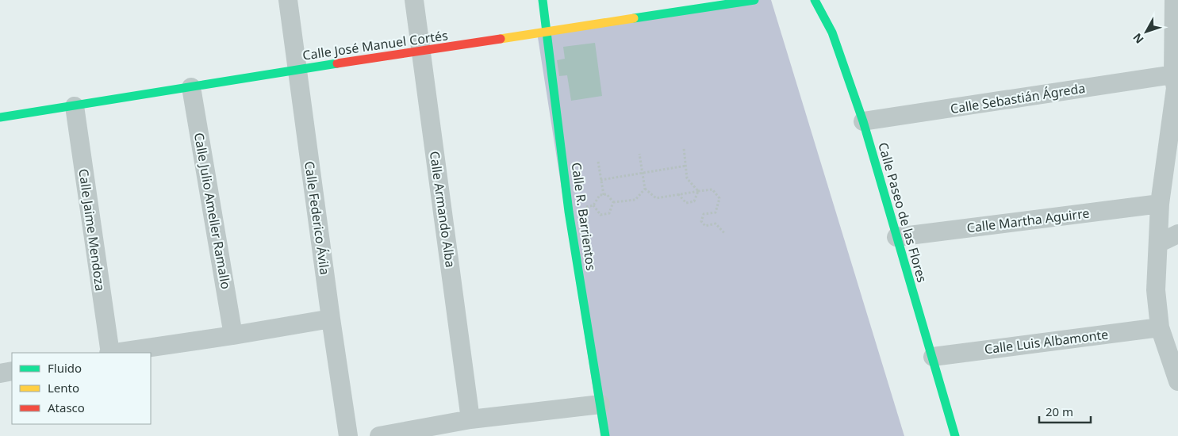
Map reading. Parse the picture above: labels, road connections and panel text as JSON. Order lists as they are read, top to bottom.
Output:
{
  "streets": {
    "street": [
      "Calle José Manuel Cortés",
      "Calle Sebastián Ágreda",
      "Calle Armando Alba",
      "Calle Julio Ameller Ramallo",
      "Calle Paseo de las Flores",
      "Calle R. Barrientos",
      "Calle Federico Ávila",
      "Calle Martha Aguirre",
      "Calle Jaime Mendoza",
      "Calle Luis Albamonte"
    ]
  },
  "crossings": [
    ["Calle José Manuel Cortés", "Calle Armando Alba"],
    ["Calle José Manuel Cortés", "Calle Julio Ameller Ramallo"],
    ["Calle José Manuel Cortés", "Calle R. Barrientos"],
    ["Calle José Manuel Cortés", "Calle Federico Ávila"],
    ["Calle José Manuel Cortés", "Calle Jaime Mendoza"],
    ["Calle Sebastián Ágreda", "Calle Paseo de las Flores"],
    ["Calle Paseo de las Flores", "Calle Martha Aguirre"],
    ["Calle Paseo de las Flores", "Calle Luis Albamonte"]
  ],
  "legend": ["Fluido", "Lento", "Atasco"],
  "scale_bar": "20 m",
  "north": "bottom left"
}
